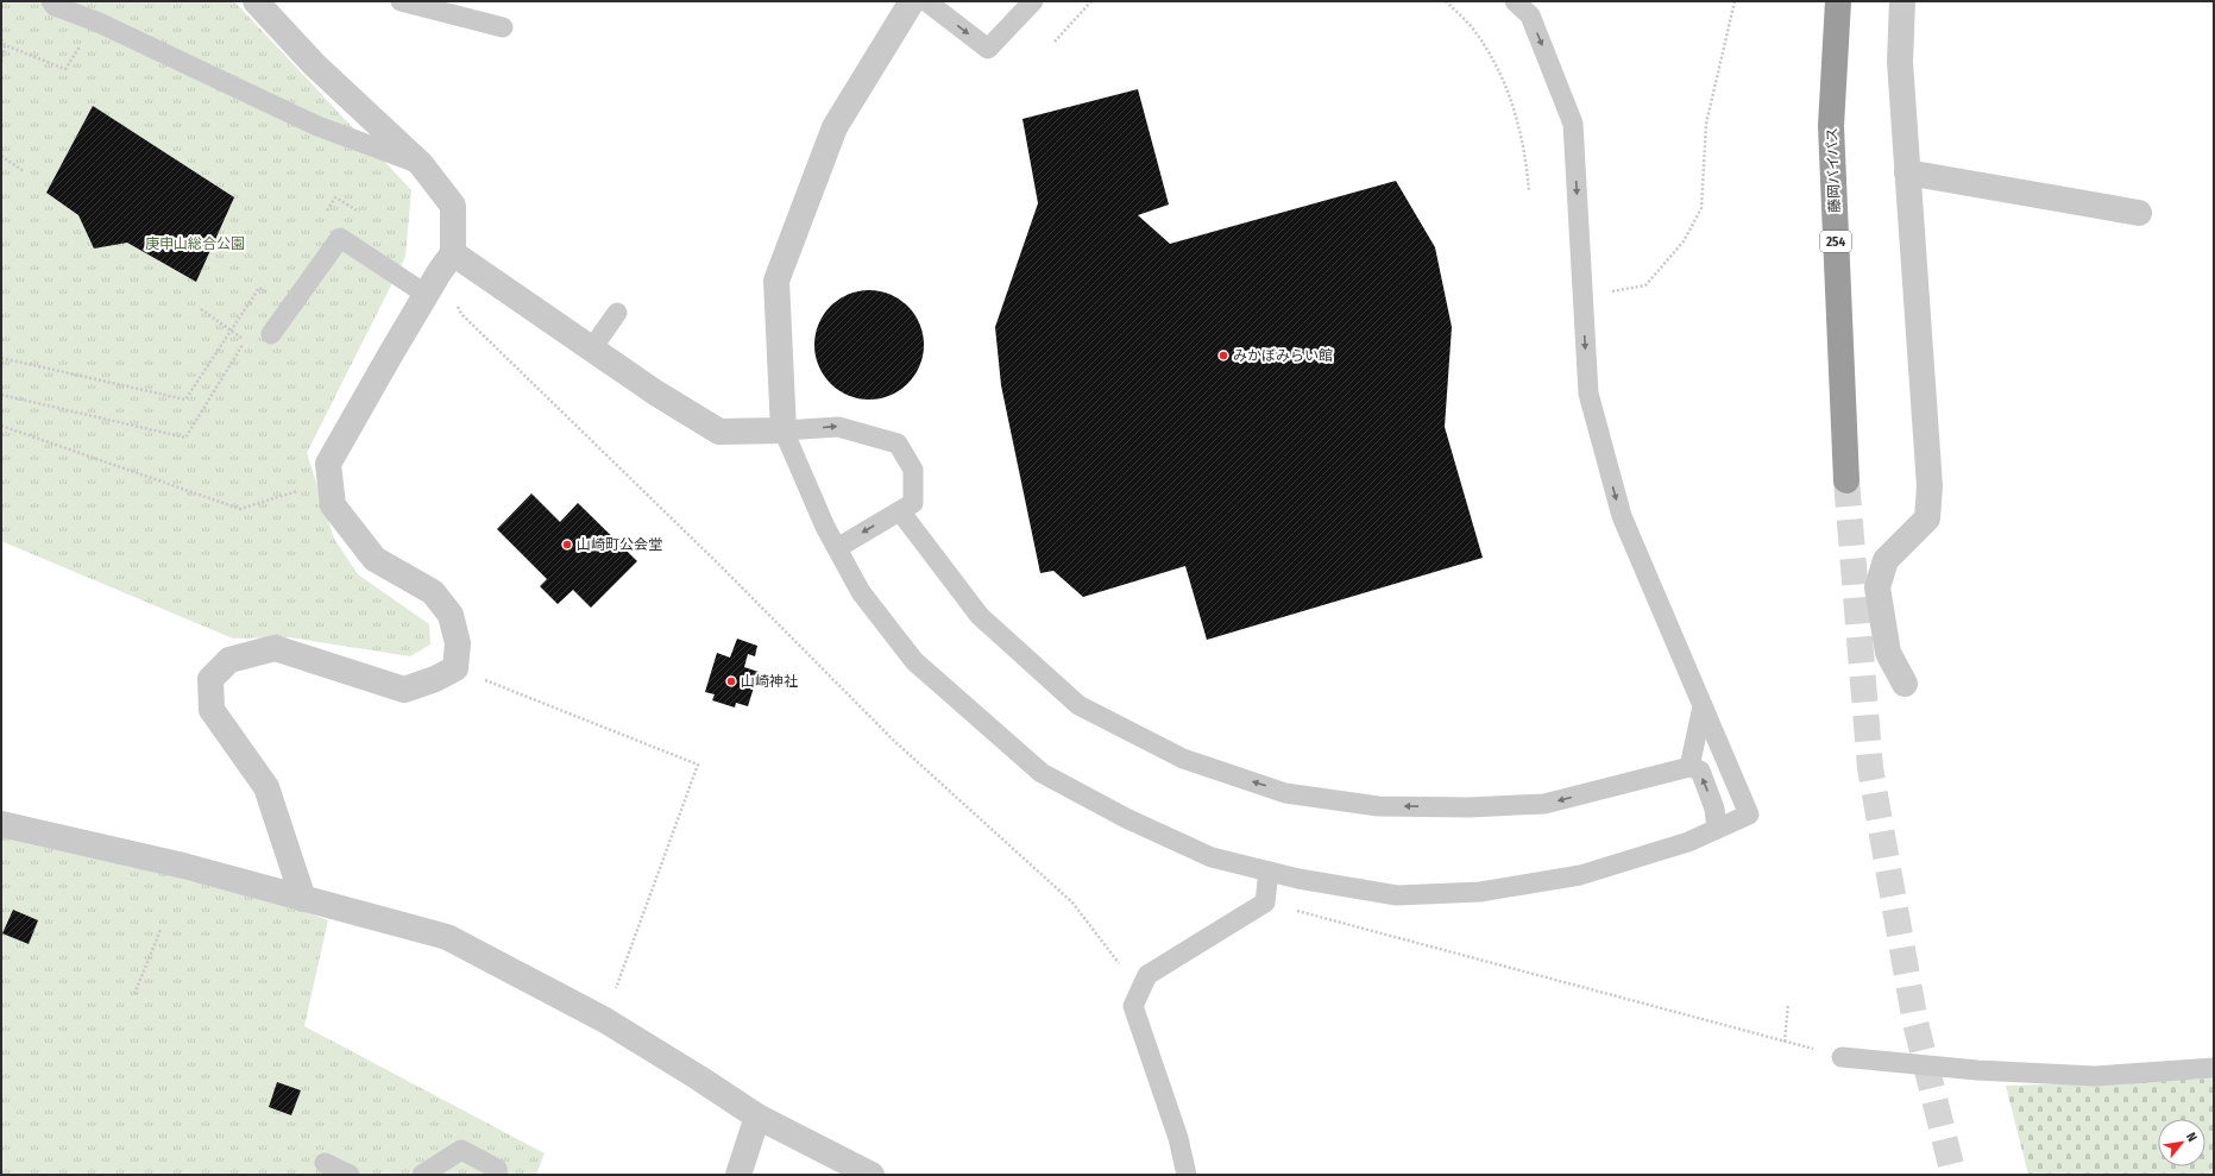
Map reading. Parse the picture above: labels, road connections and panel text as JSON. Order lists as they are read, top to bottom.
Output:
{
  "streets": {
    "highway": ["藤岡バイパス", "254"]
  },
  "parks": ["庚申山総合公園"],
  "places": ["みかぼみらい館", "山崎町公会堂", "山崎神社"],
  "north": "top right"
}
